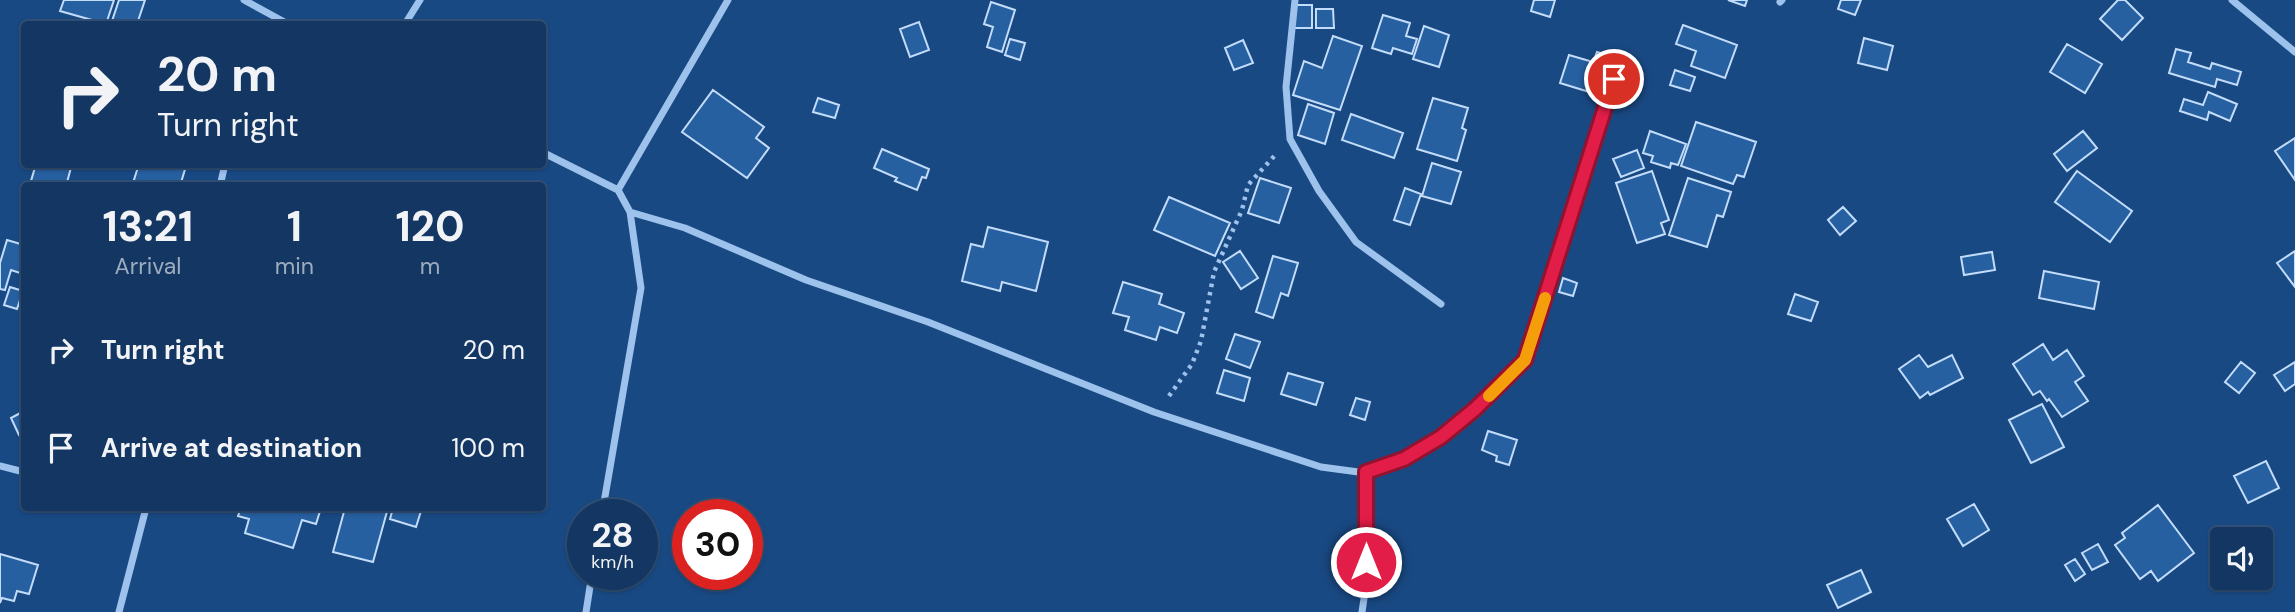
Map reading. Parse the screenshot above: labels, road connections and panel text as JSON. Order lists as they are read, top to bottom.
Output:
{
  "page": {
    "turn": ["20 m", "Turn right"],
    "eta": [
      "13:21",
      "Arrival",
      "1",
      "min",
      "120",
      "m"
    ],
    "list": [
      {
        "name": "Turn right",
        "value": "20 m"
      },
      {
        "name": "Arrive at destination",
        "value": "100 m"
      }
    ],
    "speed": "28 km/h",
    "limit": "30"
  }
}
